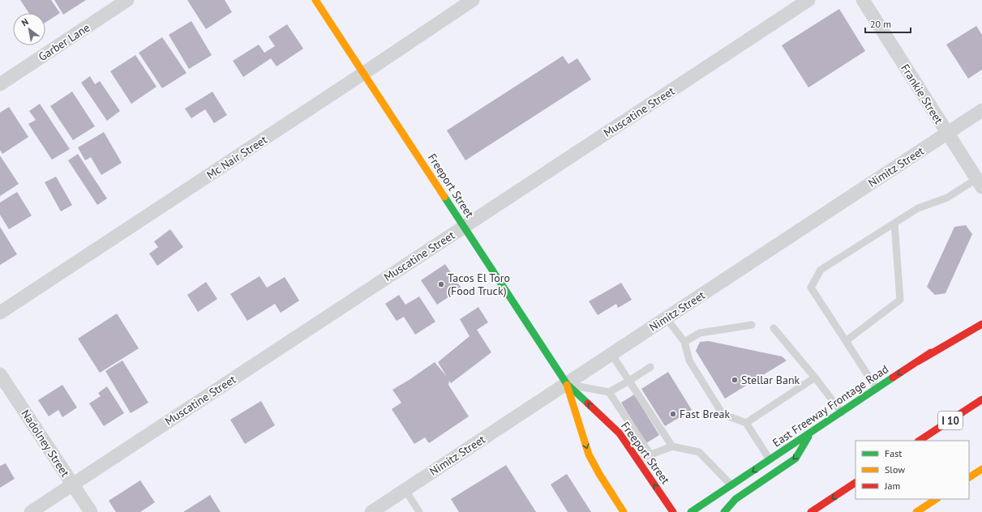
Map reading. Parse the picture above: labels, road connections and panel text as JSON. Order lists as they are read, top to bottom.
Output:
{
  "streets": {
    "main road": ["Freeport Street", "East Freeway Frontage Road", "I 10"],
    "street": [
      "Garber Lane",
      "Frankie Street",
      "Muscatine Street",
      "Mc Nair Street",
      "Nimitz Street",
      "Nadolney Street"
    ]
  },
  "crossings": [
    ["Frankie Street", "Nimitz Street"],
    ["Muscatine Street", "Freeport Street"],
    ["Muscatine Street", "Nadolney Street"],
    ["Mc Nair Street", "Freeport Street"],
    ["Nimitz Street", "Freeport Street"]
  ],
  "places": ["Tacos El Toro (Food Truck)", "Stellar Bank", "Fast Break"],
  "legend": ["Fast", "Slow", "Jam"],
  "scale_bar": "20 m",
  "north": "top left"
}
